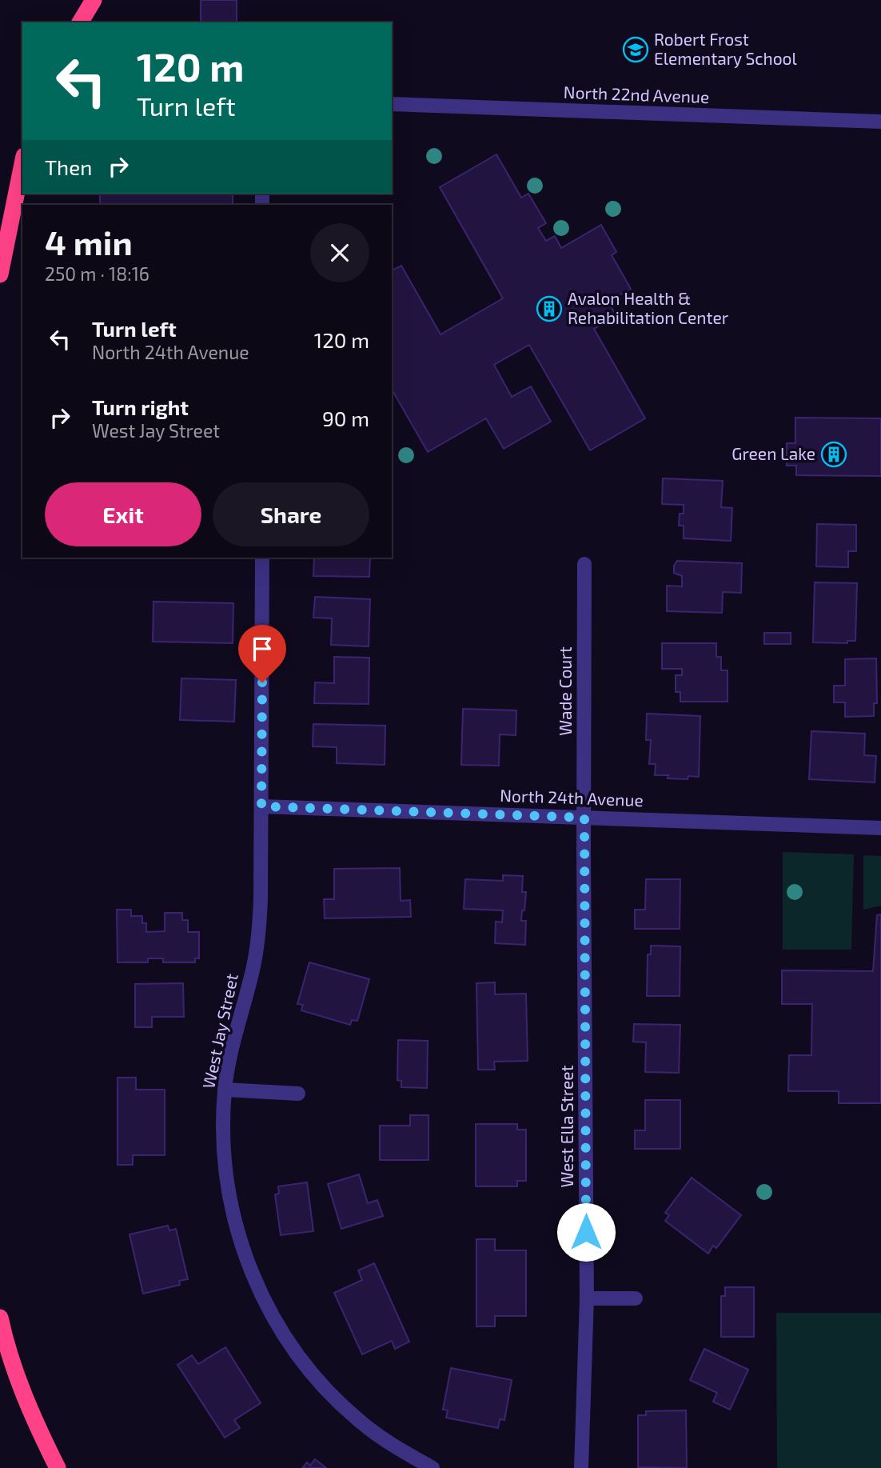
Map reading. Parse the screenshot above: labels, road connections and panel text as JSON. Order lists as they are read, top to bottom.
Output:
{
  "streets": {
    "street": [
      "North 22nd Avenue",
      "Wade Court",
      "North 24th Avenue",
      "West Jay Street",
      "West Ella Street"
    ]
  },
  "crossings": [
    ["Wade Court", "North 24th Avenue"],
    ["Wade Court", "West Ella Street"],
    ["North 24th Avenue", "West Jay Street"],
    ["North 24th Avenue", "West Ella Street"]
  ],
  "places": {
    "school or university": ["Robert Frost Elementary School"],
    "building": ["Avalon Health & Rehabilitation Center", "Green Lake"]
  },
  "page": {
    "turn": ["120 m", "Turn left"],
    "then": "Then",
    "heading": ["4 min", "250 m · 18:16"],
    "list": [
      {
        "name": "Turn left",
        "note": "North 24th Avenue",
        "value": "120 m"
      },
      {
        "name": "Turn right",
        "note": "West Jay Street",
        "value": "90 m"
      }
    ],
    "buttons": ["Exit", "Share"]
  }
}
